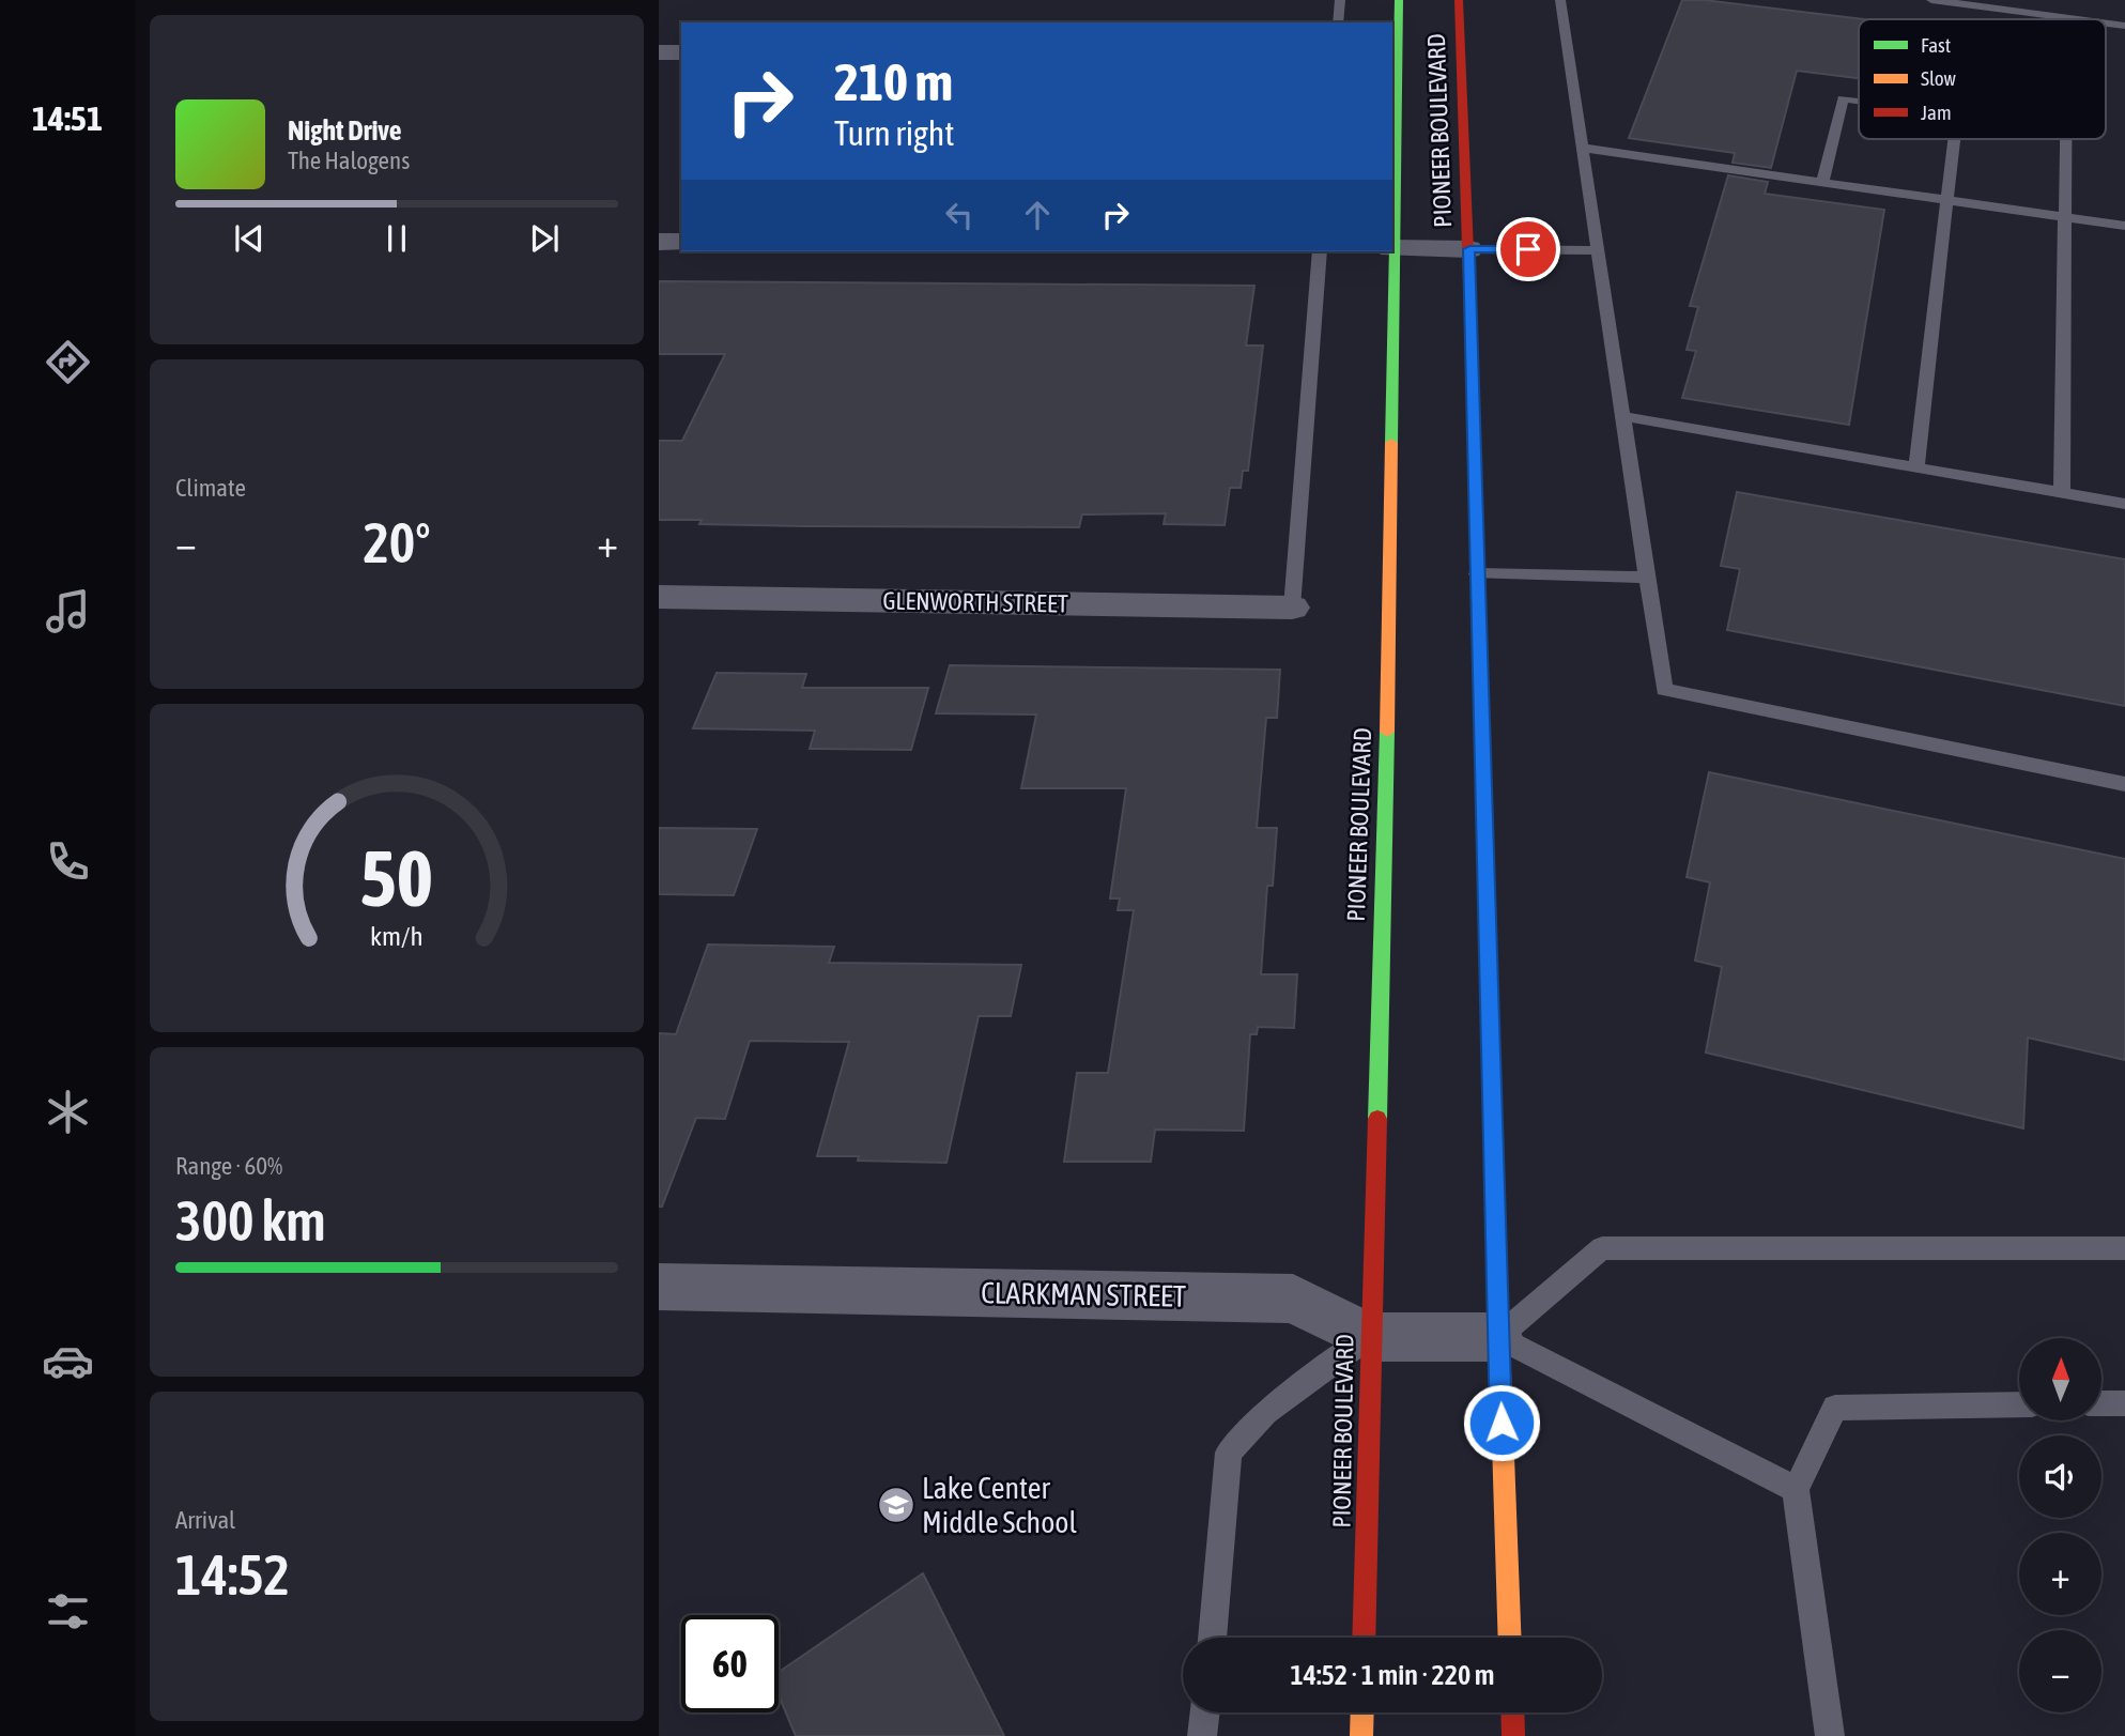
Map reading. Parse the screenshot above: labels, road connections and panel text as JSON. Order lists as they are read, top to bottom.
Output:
{
  "streets": {
    "main road": ["PIONEER BOULEVARD"],
    "street": ["GLENWORTH STREET", "CLARKMAN STREET"]
  },
  "crossings": [
    ["PIONEER BOULEVARD", "CLARKMAN STREET"]
  ],
  "places": {
    "school or university": ["Lake Center Middle School"]
  },
  "legend": ["Fast", "Slow", "Jam"],
  "north": "top",
  "page": {
    "tabs": "14:51",
    "turn": ["210 m", "Turn right"],
    "song": ["Night Drive", "The Halogens"],
    "tile": [
      "Climate",
      ["Range · 60%", "300 km"],
      ["Arrival", "14:52"]
    ],
    "heat": ["−", "20°", "+"],
    "map_buttons": ["+", "−"],
    "limit": "60",
    "trip": "14:52 · 1 min · 220 m",
    "gauge": ["50", "km/h"]
  }
}
